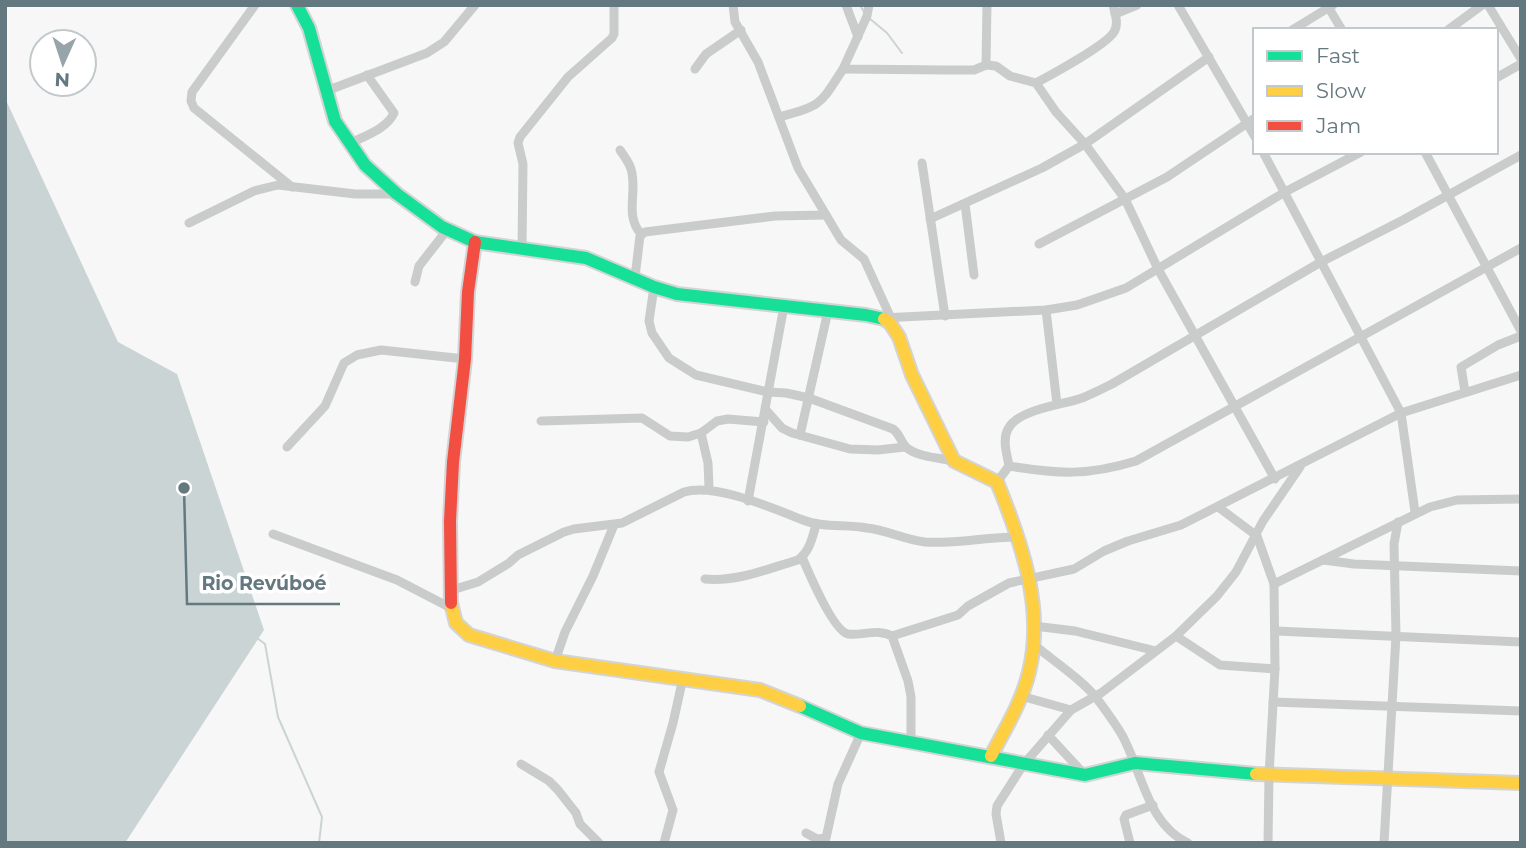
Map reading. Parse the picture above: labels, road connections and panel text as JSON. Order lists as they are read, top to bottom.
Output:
{
  "places": ["Rio Revúboé"],
  "legend": ["Fast", "Slow", "Jam"],
  "north": "bottom"
}
